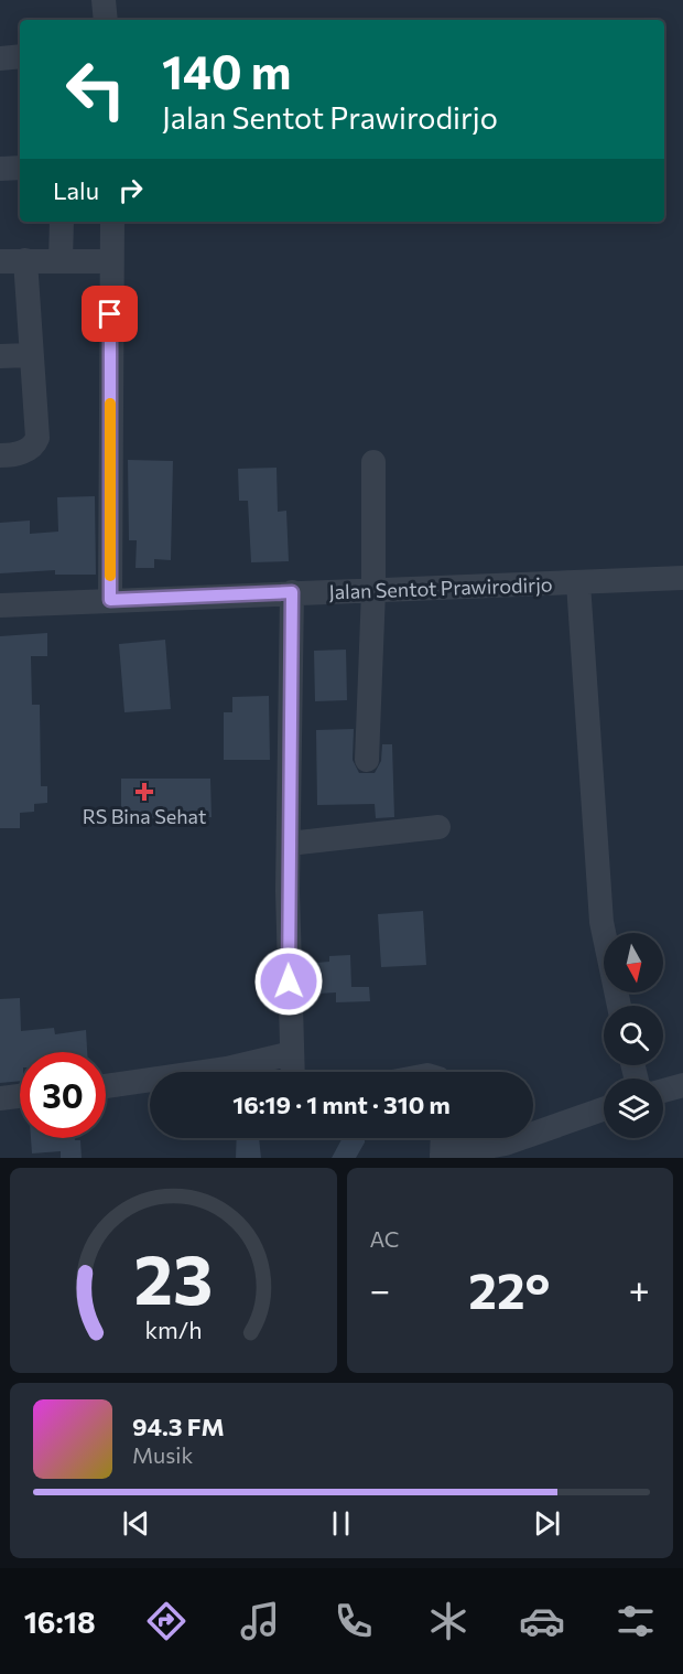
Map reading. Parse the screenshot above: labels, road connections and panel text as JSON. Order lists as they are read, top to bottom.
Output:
{
  "streets": {
    "street": ["Jalan Sentot Prawirodirjo"]
  },
  "places": {
    "health": ["RS Bina Sehat"]
  },
  "north": "bottom",
  "page": {
    "turn": ["140 m", "Jalan Sentot Prawirodirjo"],
    "then": "Lalu",
    "limit": "30",
    "trip": "16:19 · 1 mnt · 310 m",
    "tile": "AC",
    "heat": ["−", "22°", "+"],
    "song": ["94.3 FM", "Musik"],
    "tabs": "16:18",
    "gauge": ["23", "km/h"]
  }
}
